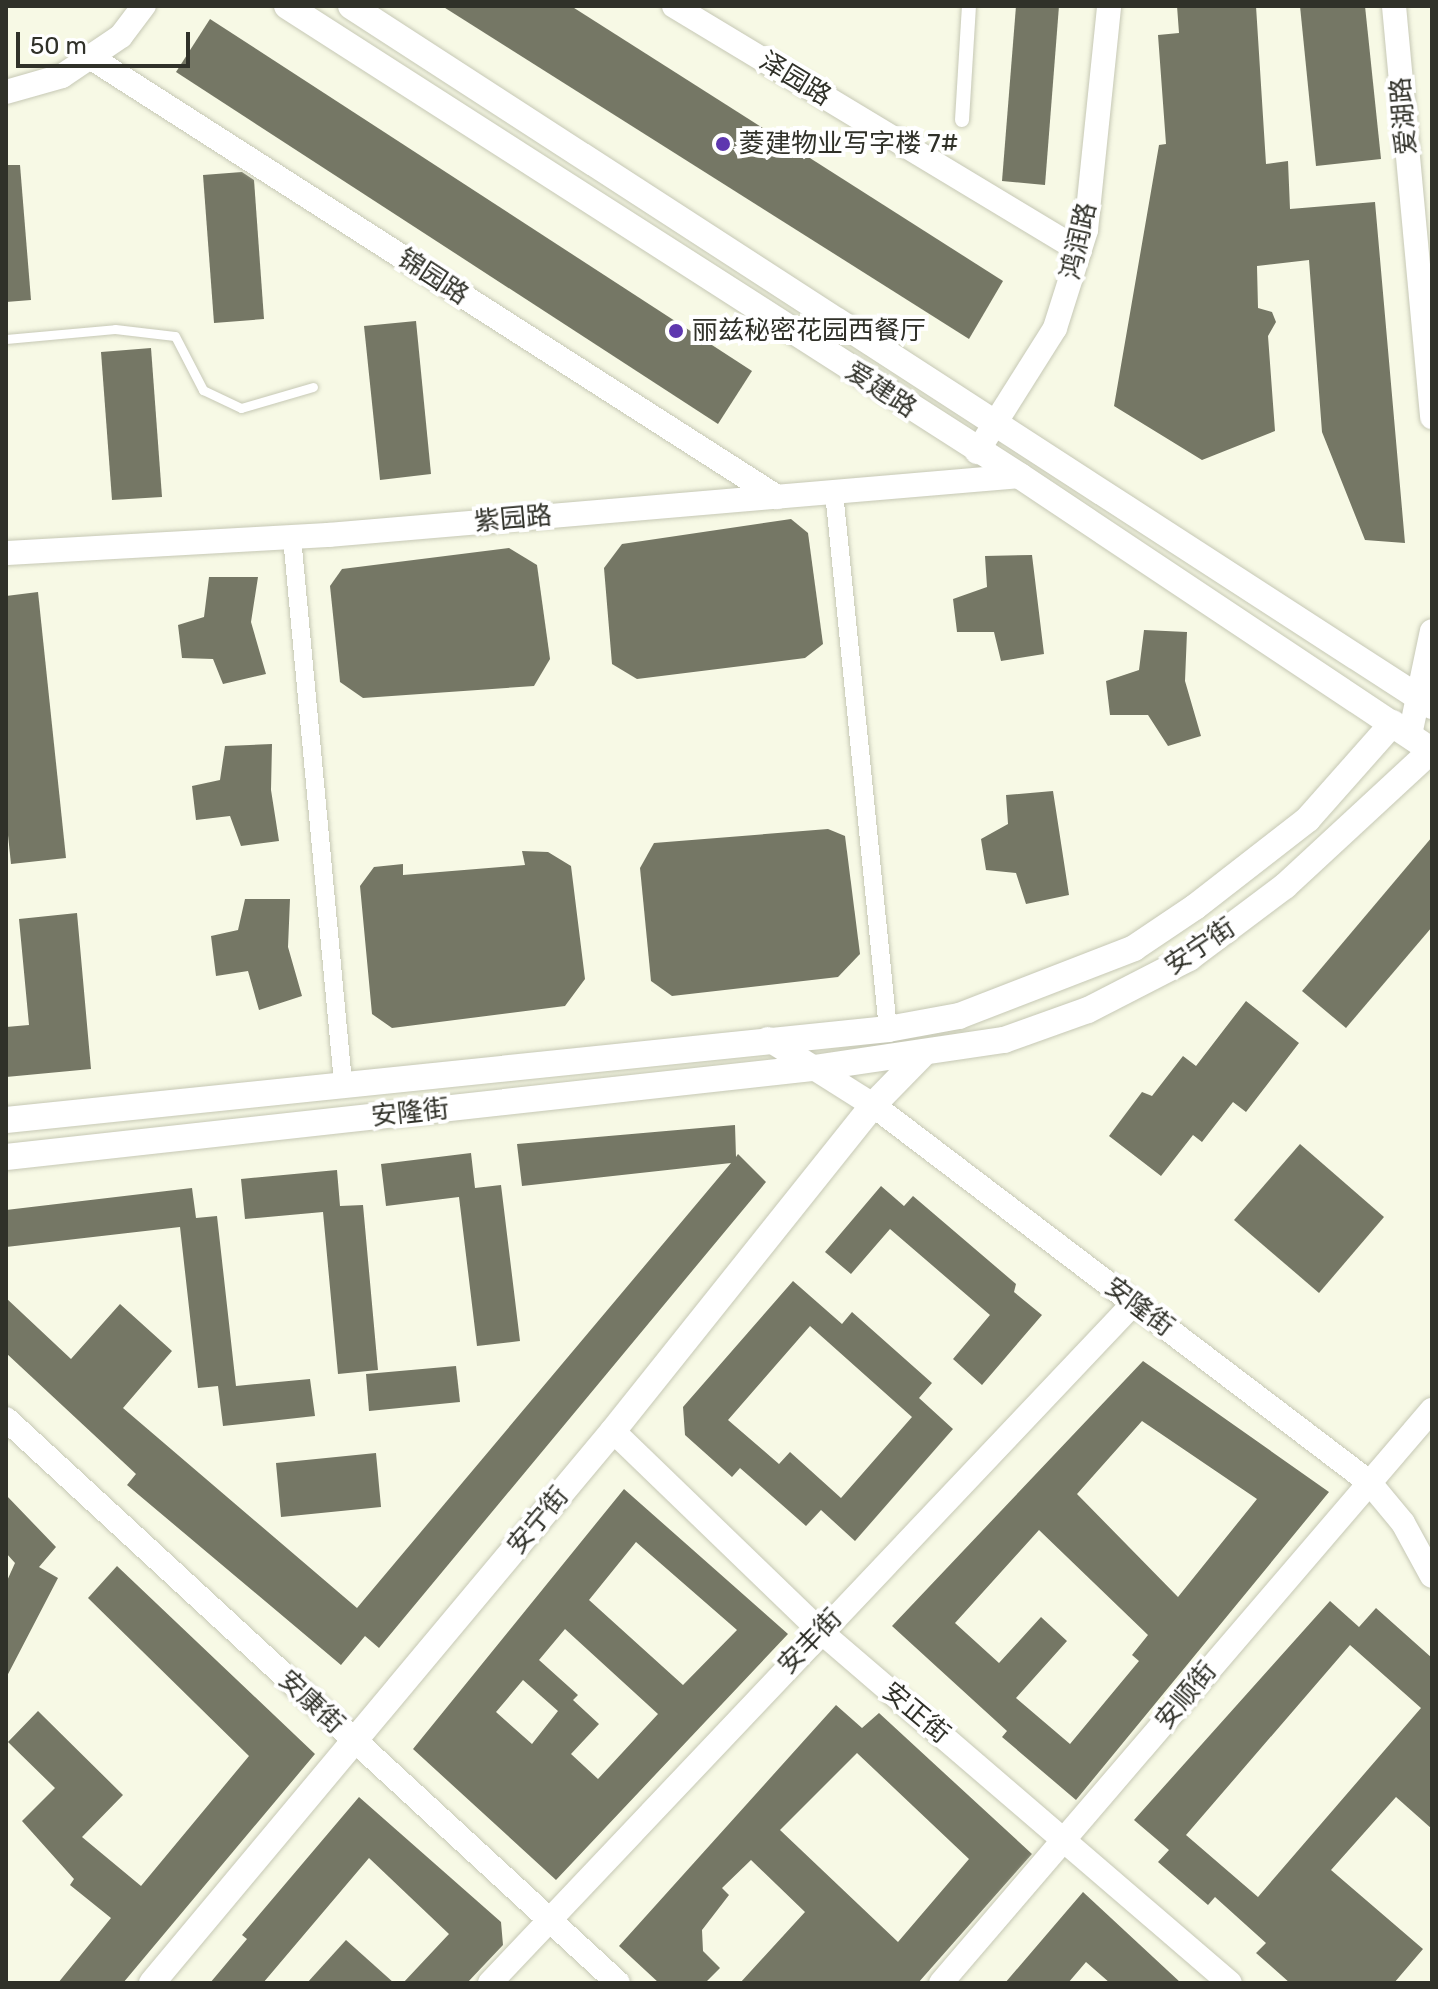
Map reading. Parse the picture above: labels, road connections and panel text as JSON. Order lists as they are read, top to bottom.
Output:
{
  "streets": {
    "main road": ["爱建路", "安宁街", "安隆街"],
    "street": [
      "泽园路",
      "爱湖路",
      "鸿润路",
      "锦园路",
      "紫园路",
      "安丰街",
      "安顺街",
      "安康街",
      "安正街"
    ]
  },
  "crossings": [
    ["泽园路", "鸿润路"],
    ["鸿润路", "爱建路"],
    ["锦园路", "紫园路"],
    ["爱建路", "紫园路"],
    ["爱建路", "安宁街"],
    ["爱建路", "安隆街"],
    ["安宁街", "安隆街"],
    ["安宁街", "安康街"],
    ["安宁街", "安正街"],
    ["安隆街", "安丰街"],
    ["安隆街", "安顺街"],
    ["安丰街", "安康街"],
    ["安丰街", "安正街"],
    ["安顺街", "安正街"]
  ],
  "places": ["菱建物业写字楼 7#", "丽兹秘密花园西餐厅"],
  "scale_bar": "50 m"
}
